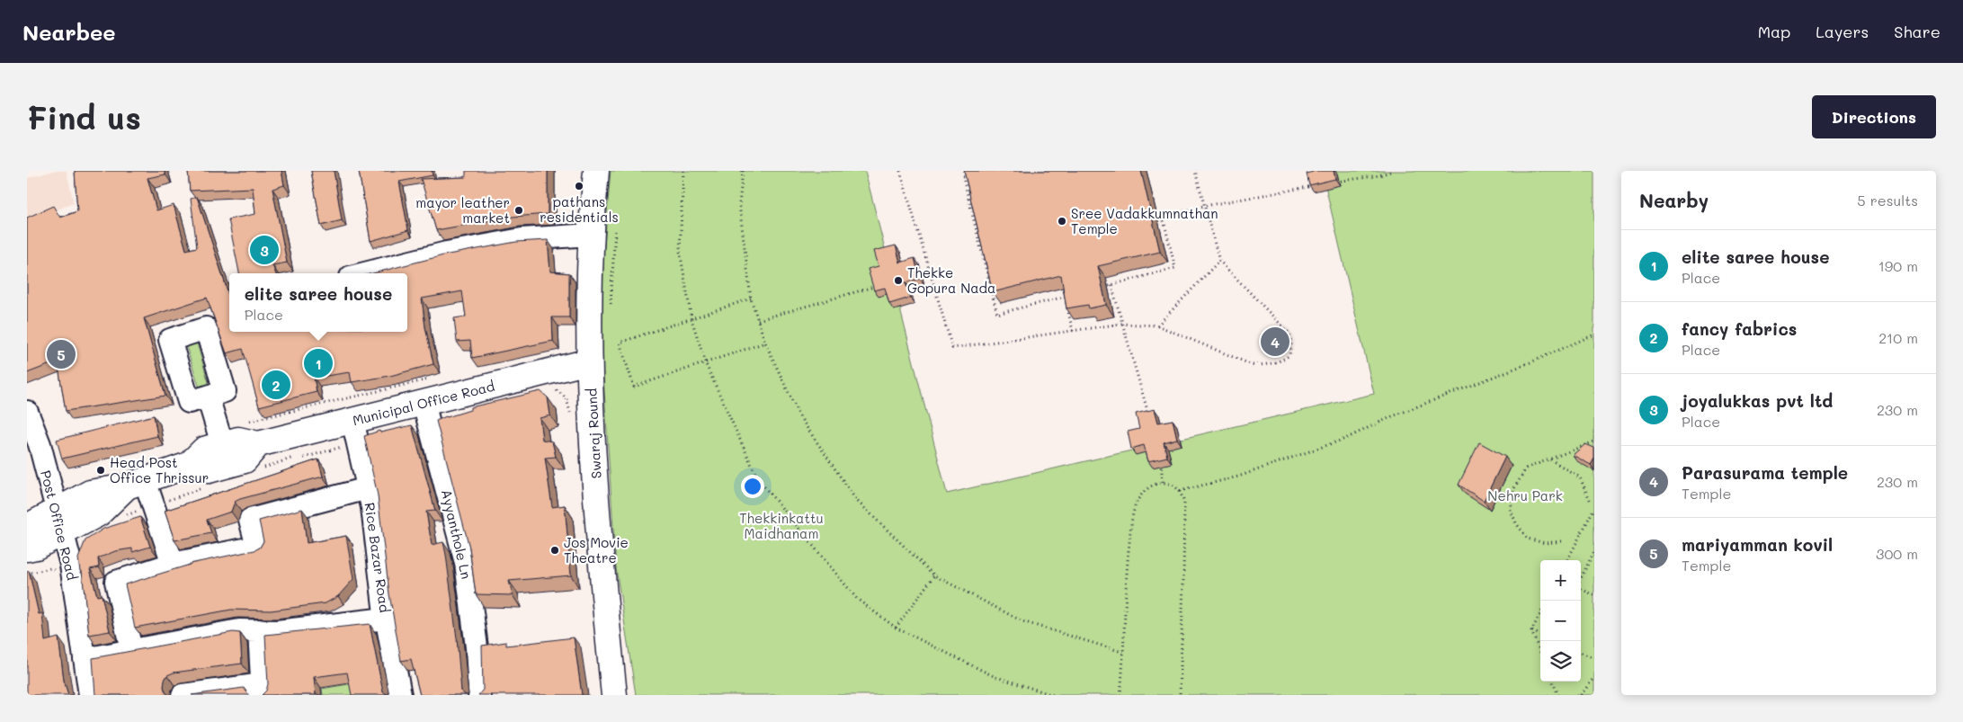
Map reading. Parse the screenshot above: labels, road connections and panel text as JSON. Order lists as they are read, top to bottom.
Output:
{
  "streets": {
    "main road": ["Municipal Office Road", "Swaraj Round"],
    "street": ["Post Office Road", "Ayyanthole Ln", "Rice Bazar Road"]
  },
  "crossings": [
    ["Municipal Office Road", "Swaraj Round"],
    ["Municipal Office Road", "Post Office Road"],
    ["Municipal Office Road", "Ayyanthole Ln"],
    ["Municipal Office Road", "Rice Bazar Road"]
  ],
  "parks": ["Nehru Park", "Thekkinkattu Maidhanam"],
  "places": [
    "pathans residentials",
    "mayor leather market",
    "Sree Vadakkumnathan Temple",
    "Thekke Gopura Nada",
    "Head Post Office Thrissur",
    "Jos Movie Theatre"
  ],
  "page": {
    "header": "Nearbee",
    "nav": ["Map", "Layers", "Share"],
    "buttons": "Directions",
    "title": "Find us",
    "heading": ["Nearby", "5 results"],
    "list": [
      {
        "mark": "1",
        "name": "elite saree house",
        "note": "Place",
        "value": "190 m"
      },
      {
        "mark": "2",
        "name": "fancy fabrics",
        "note": "Place",
        "value": "210 m"
      },
      {
        "mark": "3",
        "name": "joyalukkas pvt ltd",
        "note": "Place",
        "value": "230 m"
      },
      {
        "mark": "4",
        "name": "Parasurama temple",
        "note": "Temple",
        "value": "230 m"
      },
      {
        "mark": "5",
        "name": "mariyamman kovil",
        "note": "Temple",
        "value": "300 m"
      }
    ],
    "pins": [
      "3",
      "4",
      "5",
      "1",
      "2"
    ],
    "popup": ["elite saree house", "Place"],
    "map_buttons": ["+", "−"]
  }
}
